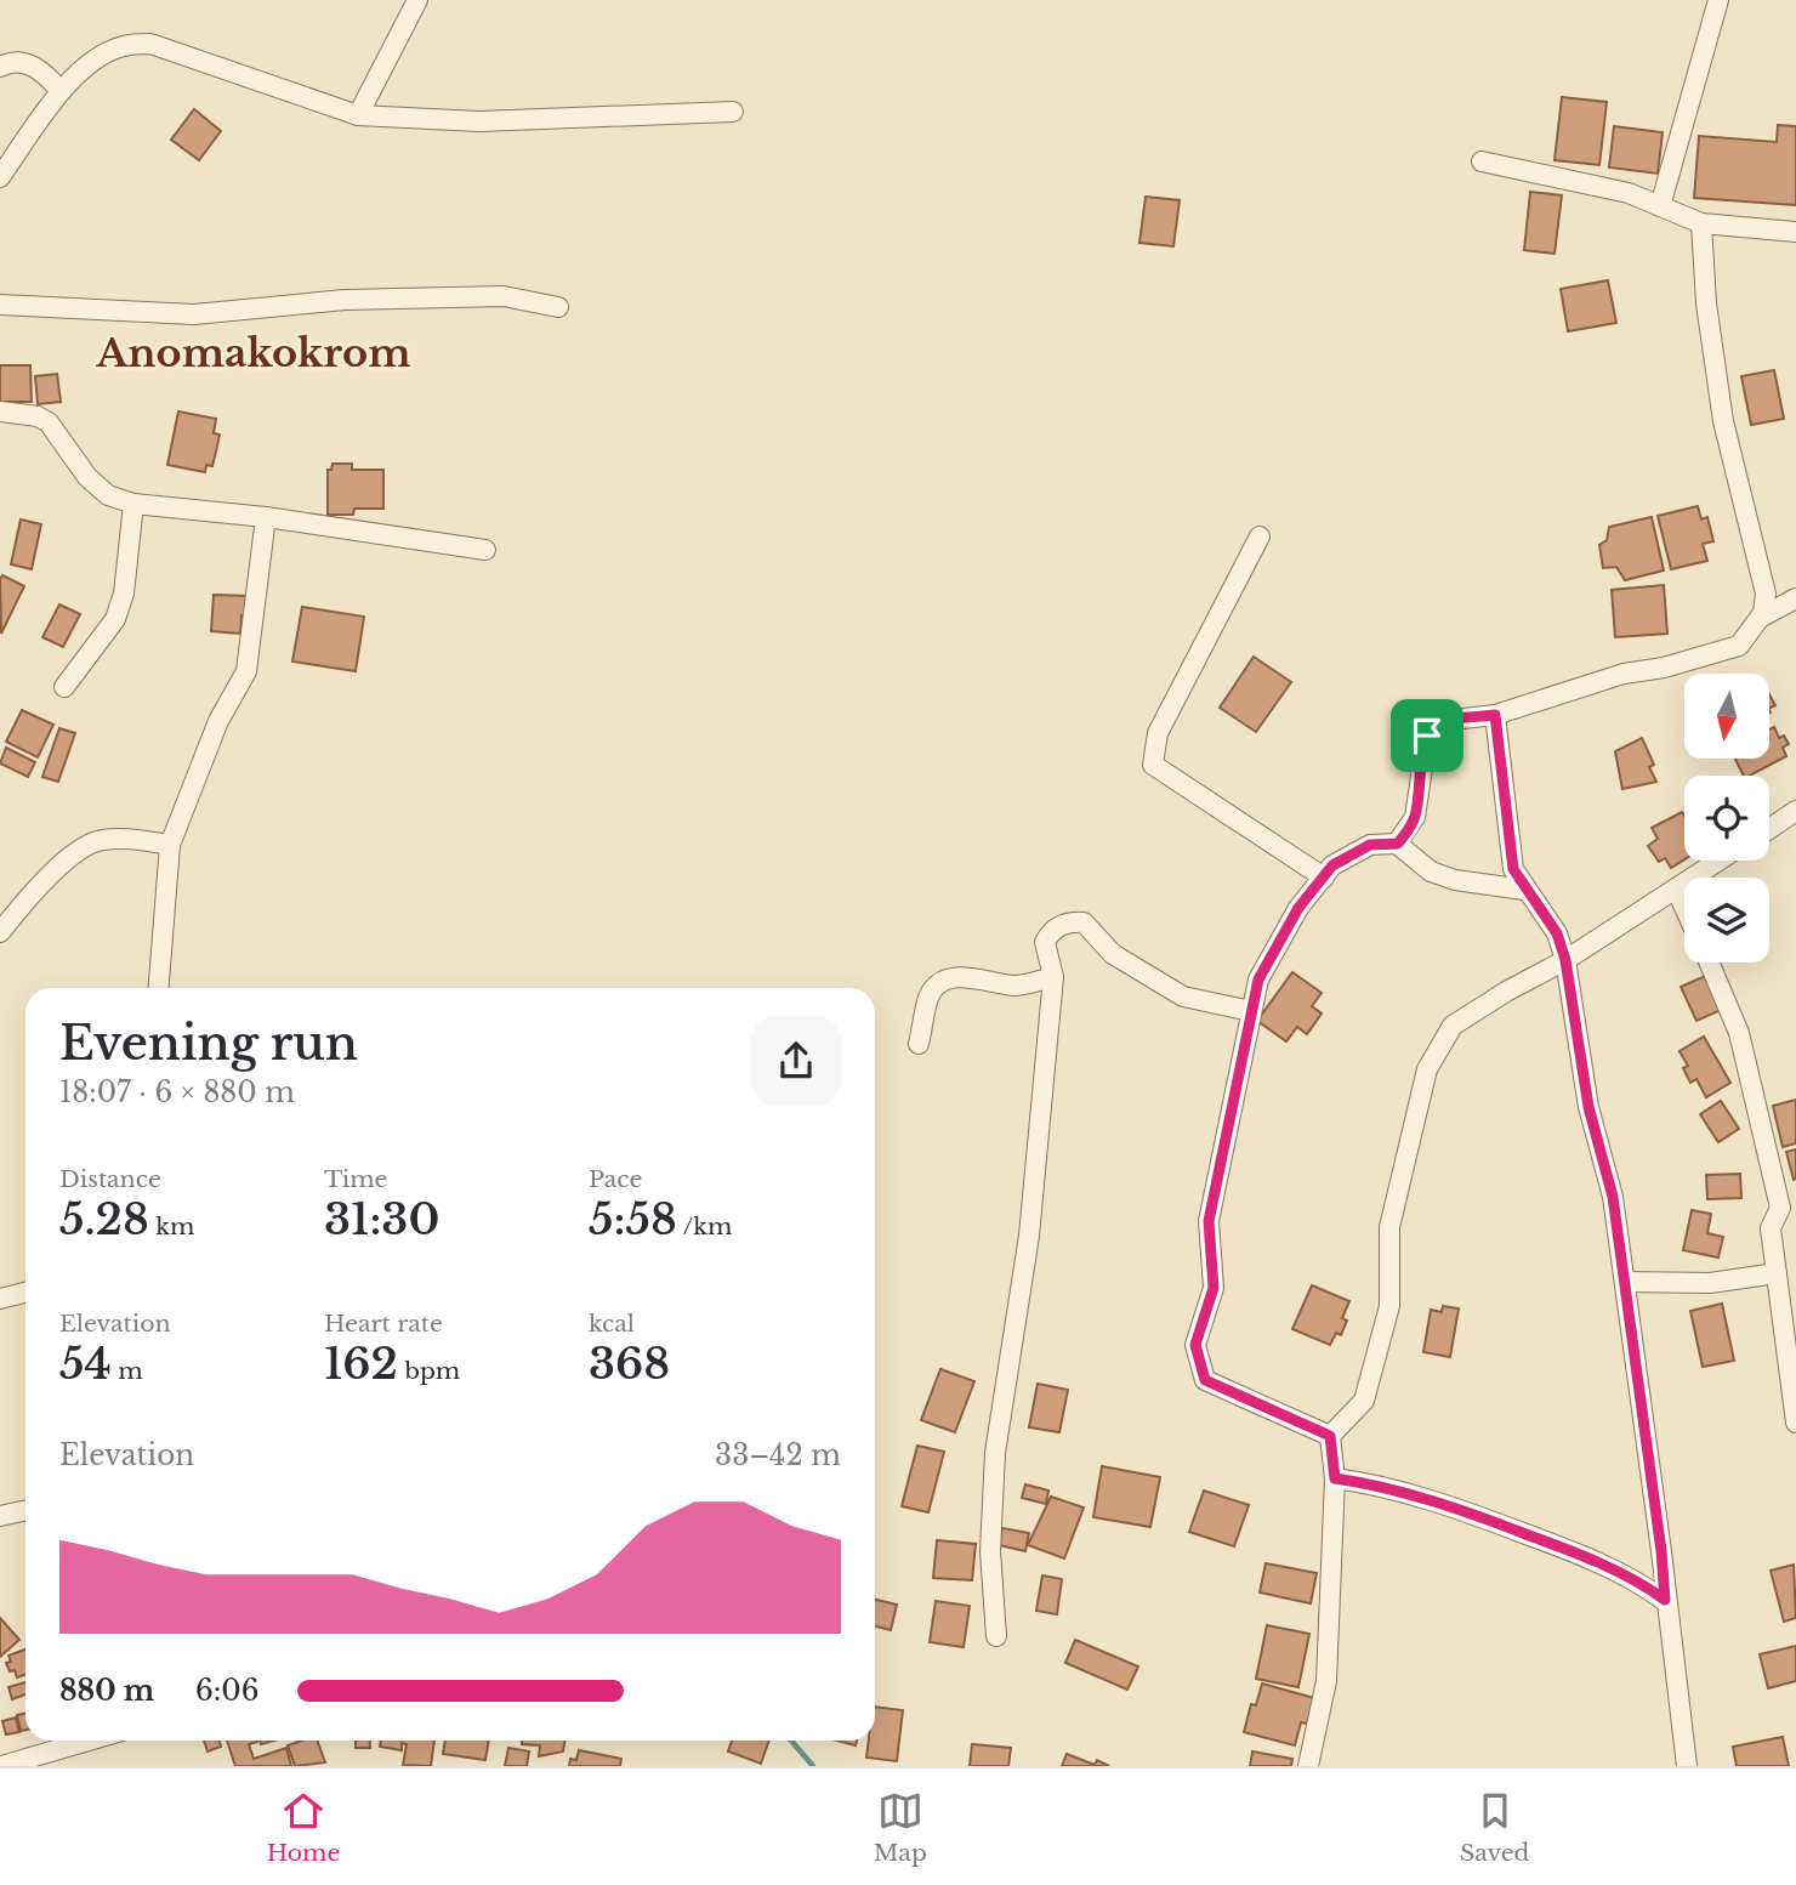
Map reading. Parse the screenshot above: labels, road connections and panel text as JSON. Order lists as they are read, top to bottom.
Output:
{
  "districts": ["Anomakokrom"],
  "north": "bottom",
  "page": {
    "heading": ["Evening run", "18:07 · 6 × 880 m"],
    "stats": [
      ["Distance", "5.28 km"],
      ["Time", "31:30"],
      ["Pace", "5:58 /km"],
      ["Elevation", "54 m"],
      ["Heart rate", "162 bpm"],
      ["kcal", "368"]
    ],
    "chart": ["Elevation", "33–42 m"],
    "list": [
      {
        "name": "880 m",
        "note": "6:06"
      }
    ],
    "tabs": ["Home", "Map", "Saved"]
  }
}
